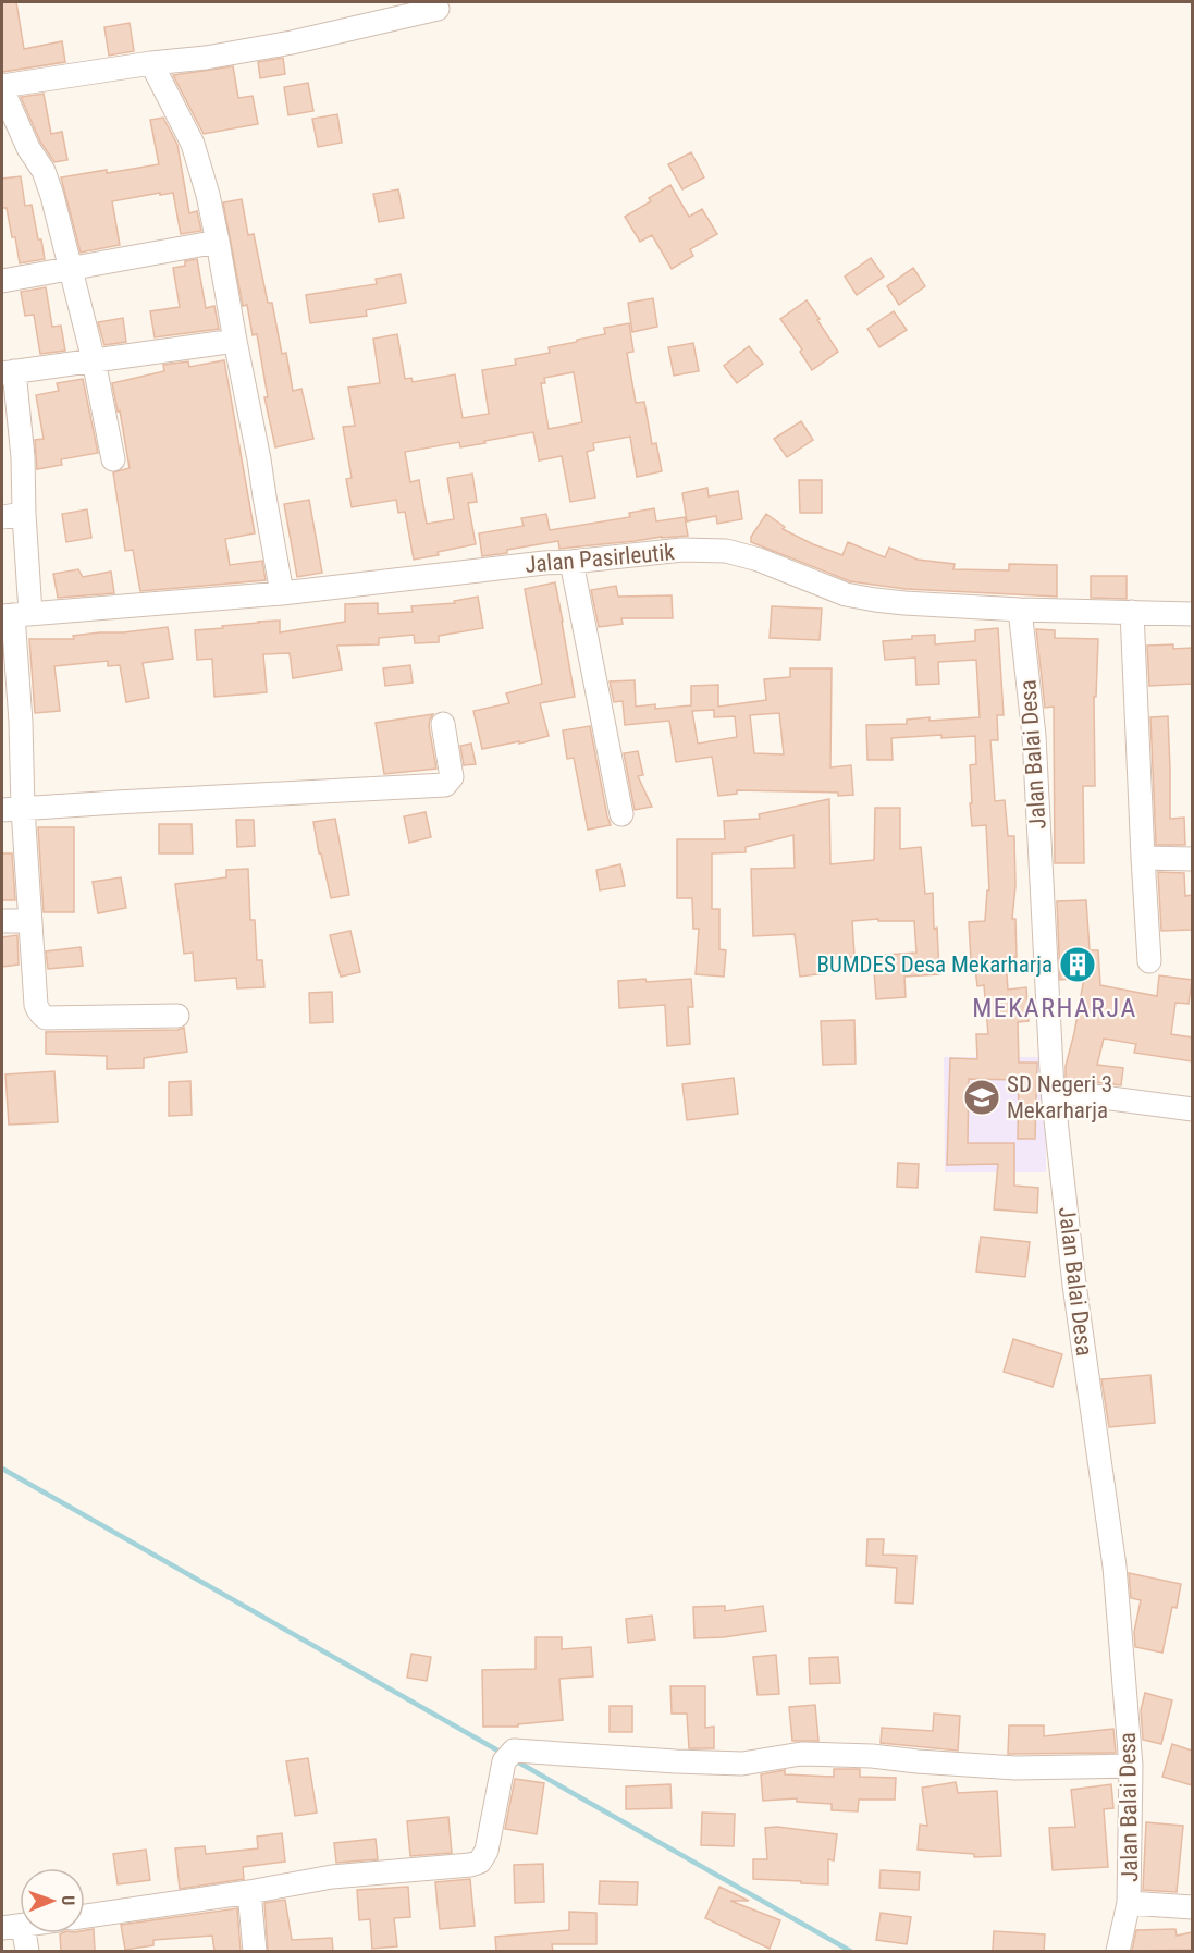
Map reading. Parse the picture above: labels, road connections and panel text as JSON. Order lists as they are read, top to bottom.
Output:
{
  "streets": {
    "street": ["Jalan Pasirleutik", "Jalan Balai Desa"]
  },
  "crossings": [
    ["Jalan Pasirleutik", "Jalan Balai Desa"]
  ],
  "districts": ["MEKARHARJA"],
  "places": {
    "building": ["BUMDES Desa Mekarharja"],
    "school or university": ["SD Negeri 3 Mekarharja"]
  },
  "north": "right"
}
